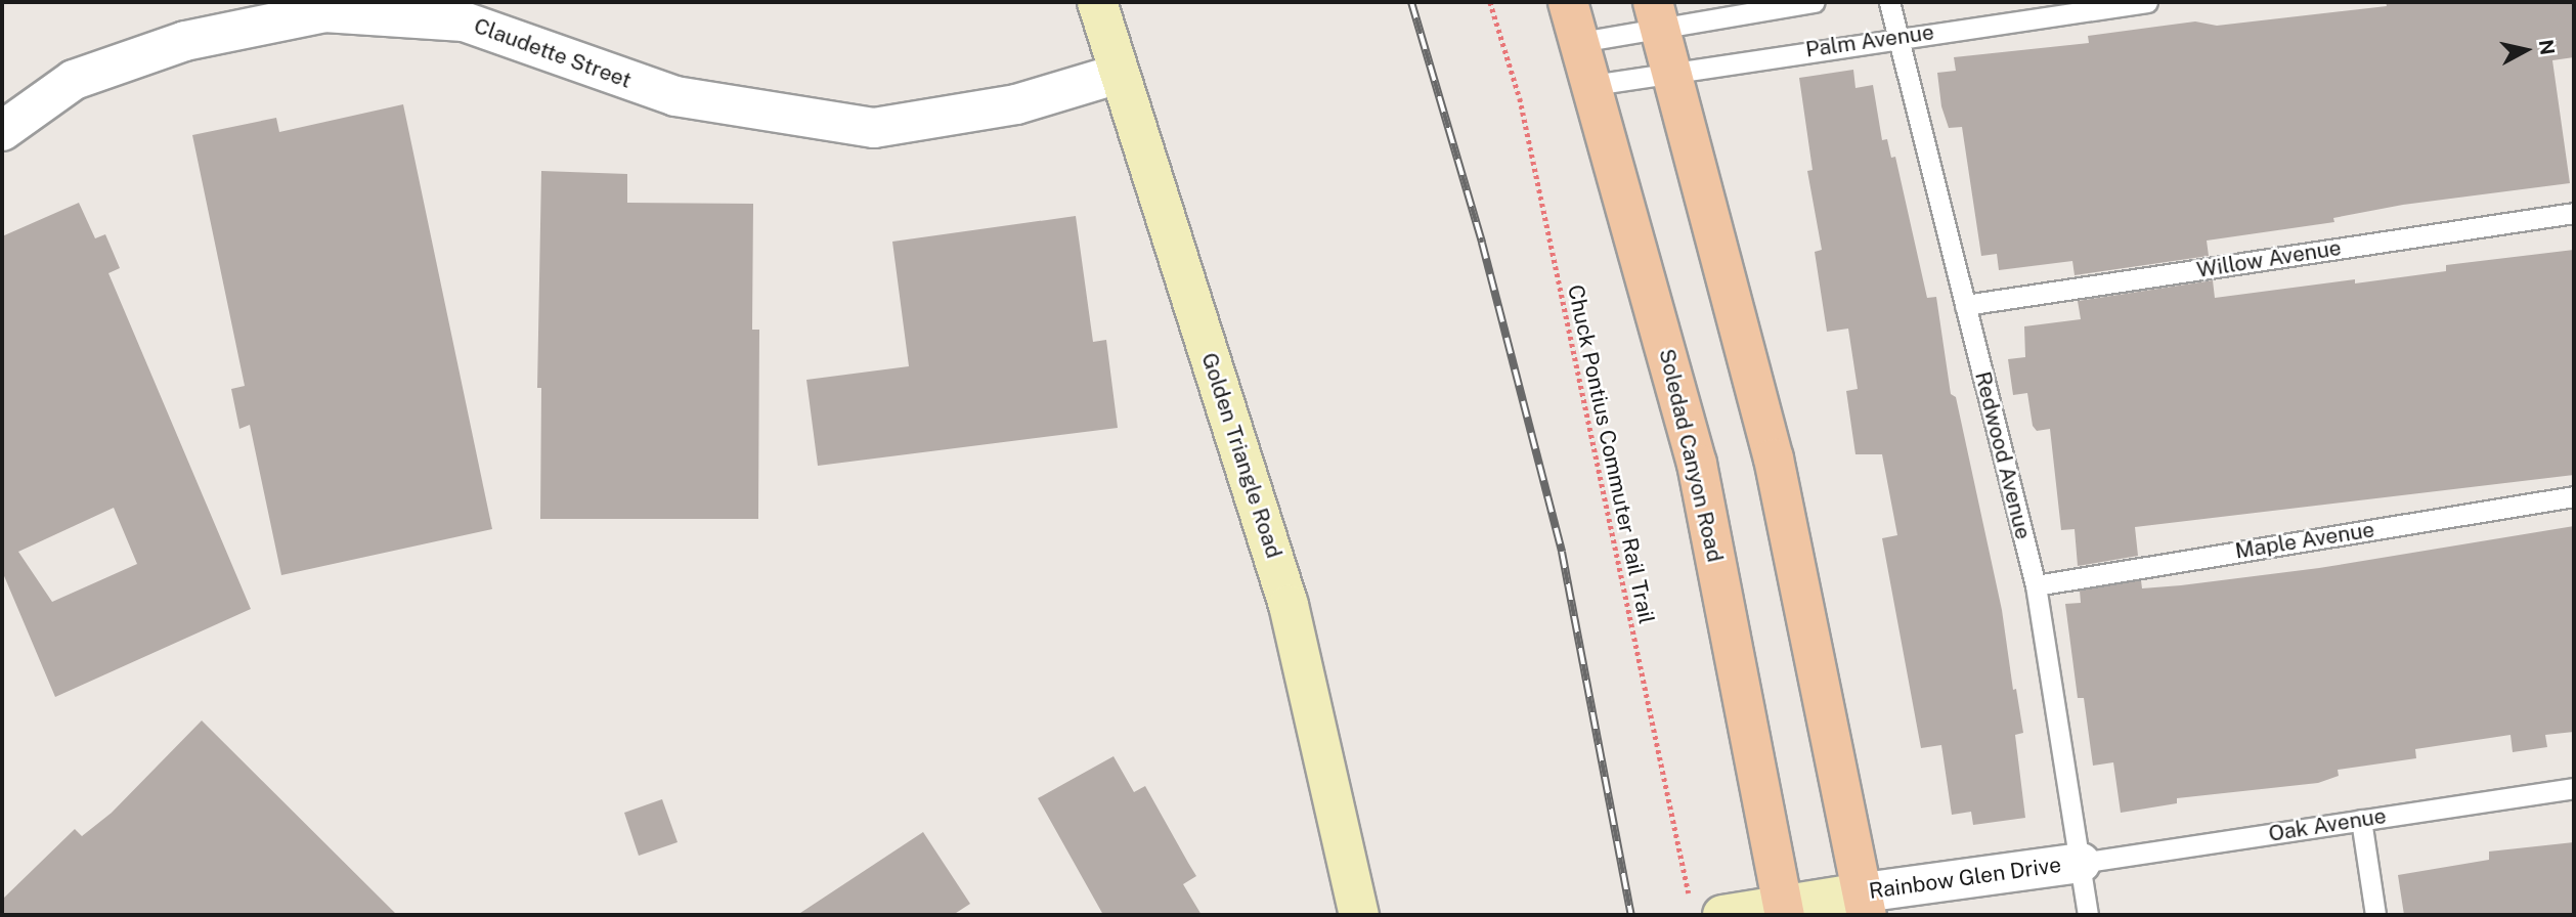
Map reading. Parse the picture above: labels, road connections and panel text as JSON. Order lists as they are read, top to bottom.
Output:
{
  "streets": {
    "main road": ["Soledad Canyon Road"],
    "street": ["Claudette Street", "Golden Triangle Road", "Rainbow Glen Drive"],
    "lane": [
      "Palm Avenue",
      "Willow Avenue",
      "Redwood Avenue",
      "Maple Avenue",
      "Oak Avenue"
    ],
    "path": ["Chuck Pontius Commuter Rail Trail"]
  },
  "crossings": [
    ["Palm Avenue", "Soledad Canyon Road"],
    ["Palm Avenue", "Redwood Avenue"],
    ["Claudette Street", "Golden Triangle Road"],
    ["Willow Avenue", "Redwood Avenue"],
    ["Chuck Pontius Commuter Rail Trail", "Rainbow Glen Drive"],
    ["Soledad Canyon Road", "Rainbow Glen Drive"],
    ["Redwood Avenue", "Maple Avenue"],
    ["Redwood Avenue", "Oak Avenue"],
    ["Redwood Avenue", "Rainbow Glen Drive"],
    ["Oak Avenue", "Rainbow Glen Drive"]
  ],
  "north": "right"
}
